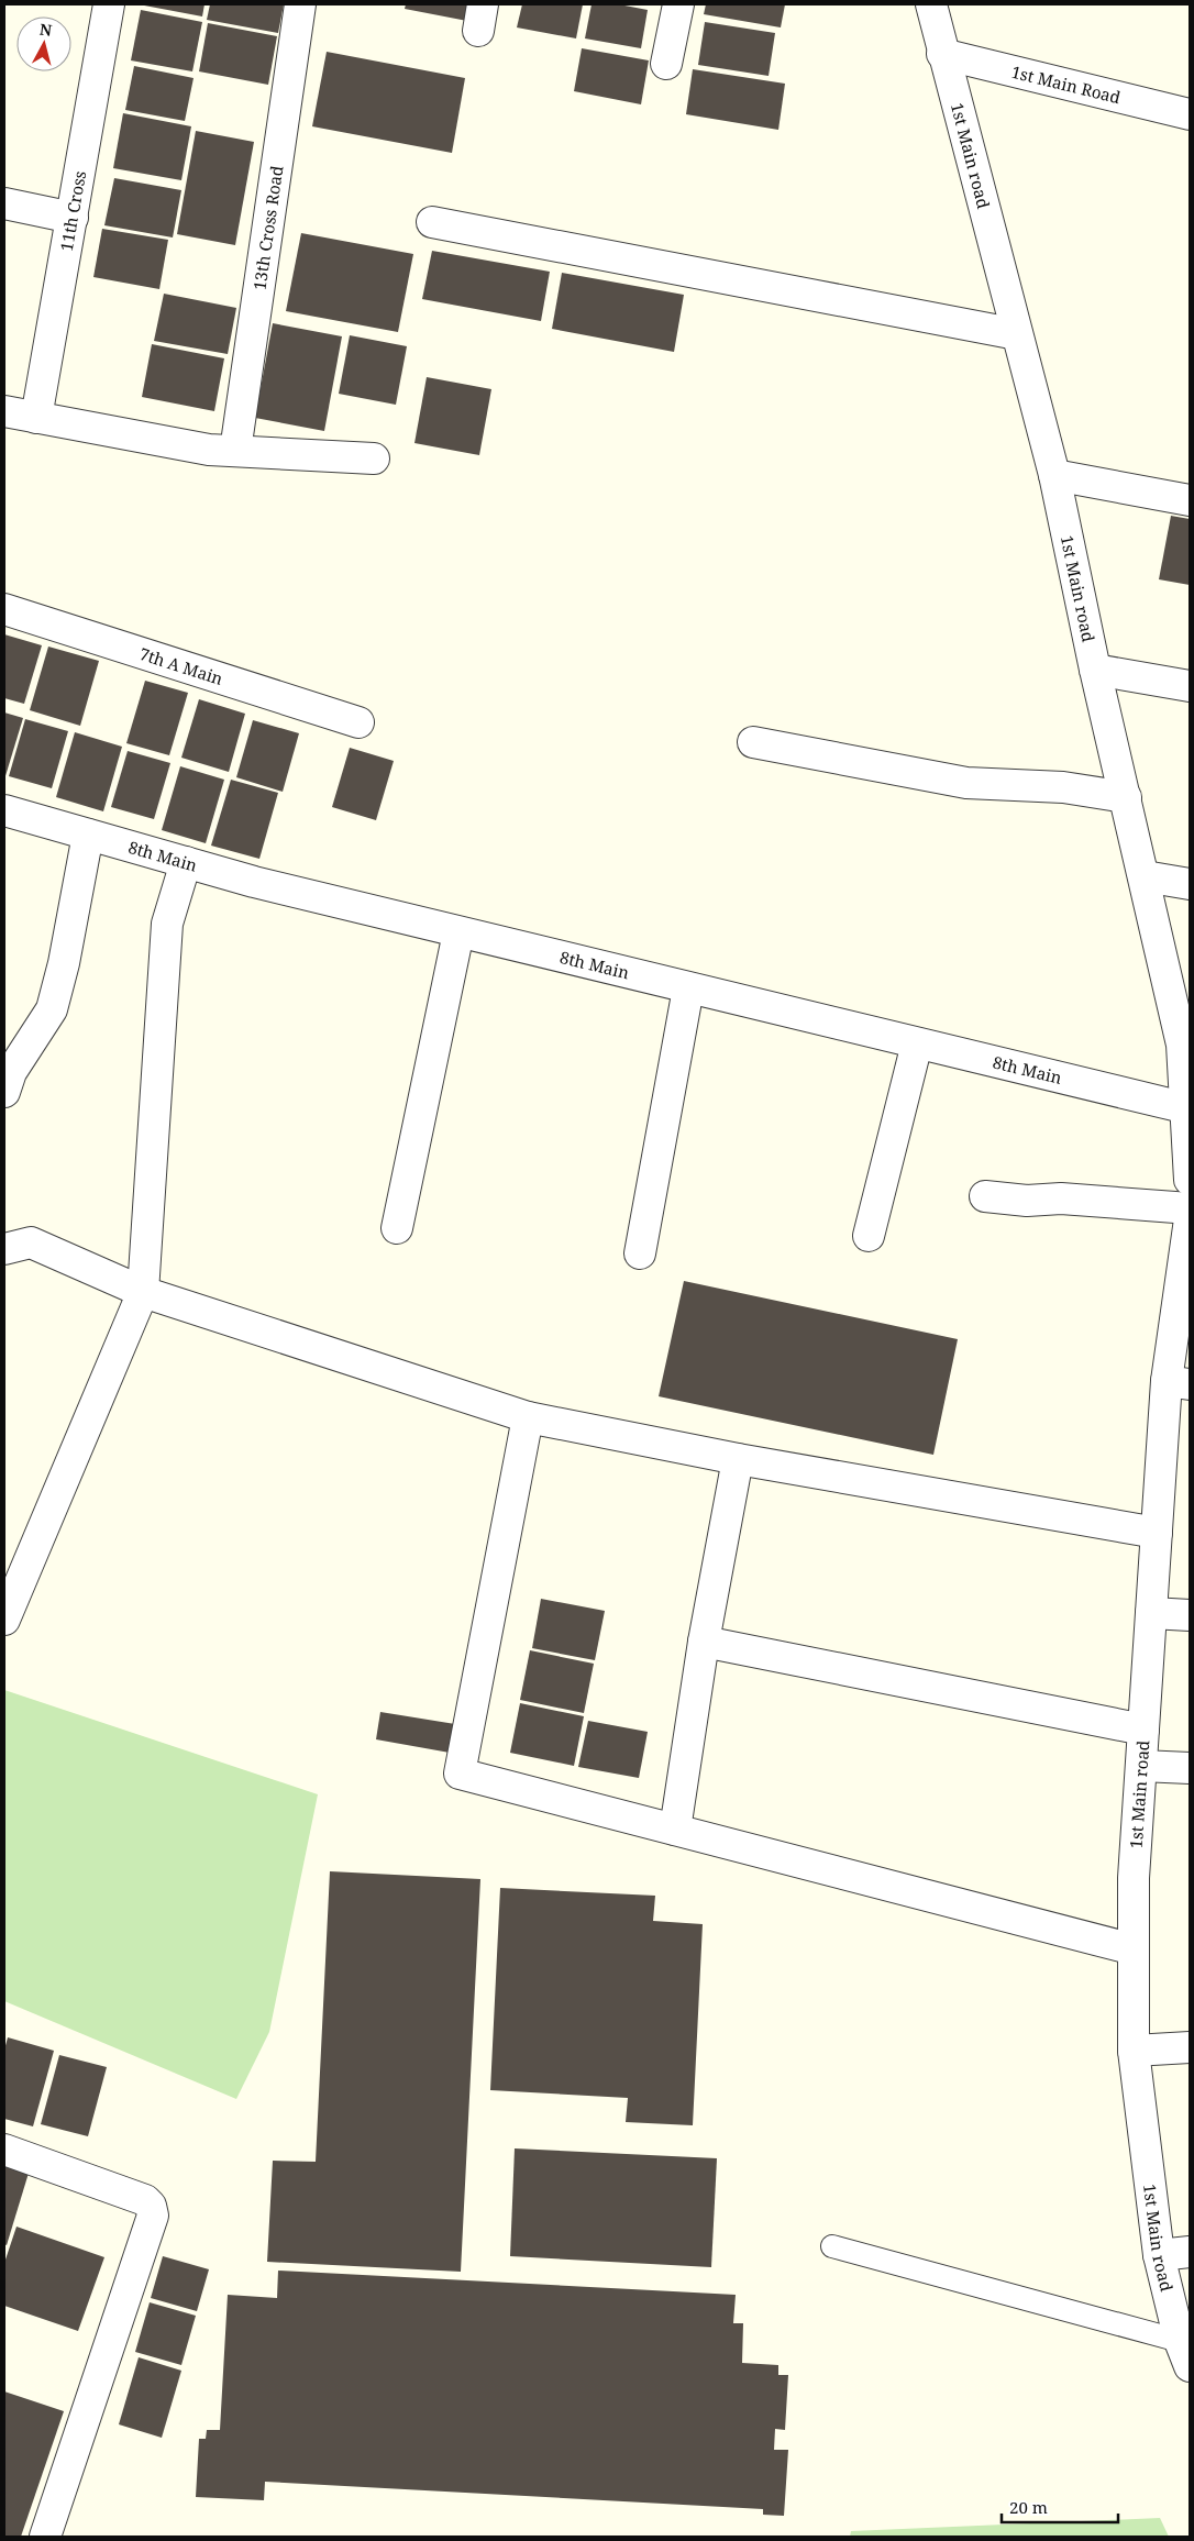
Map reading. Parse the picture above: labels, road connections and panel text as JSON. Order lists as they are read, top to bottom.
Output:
{
  "streets": {
    "street": [
      "1st Main Road",
      "1st Main road",
      "11th Cross",
      "13th Cross Road",
      "7th A Main",
      "8th Main"
    ]
  },
  "crossings": [
    ["1st Main Road", "1st Main road"],
    ["1st Main road", "8th Main"]
  ],
  "scale_bar": "20 m",
  "north": "top"
}
